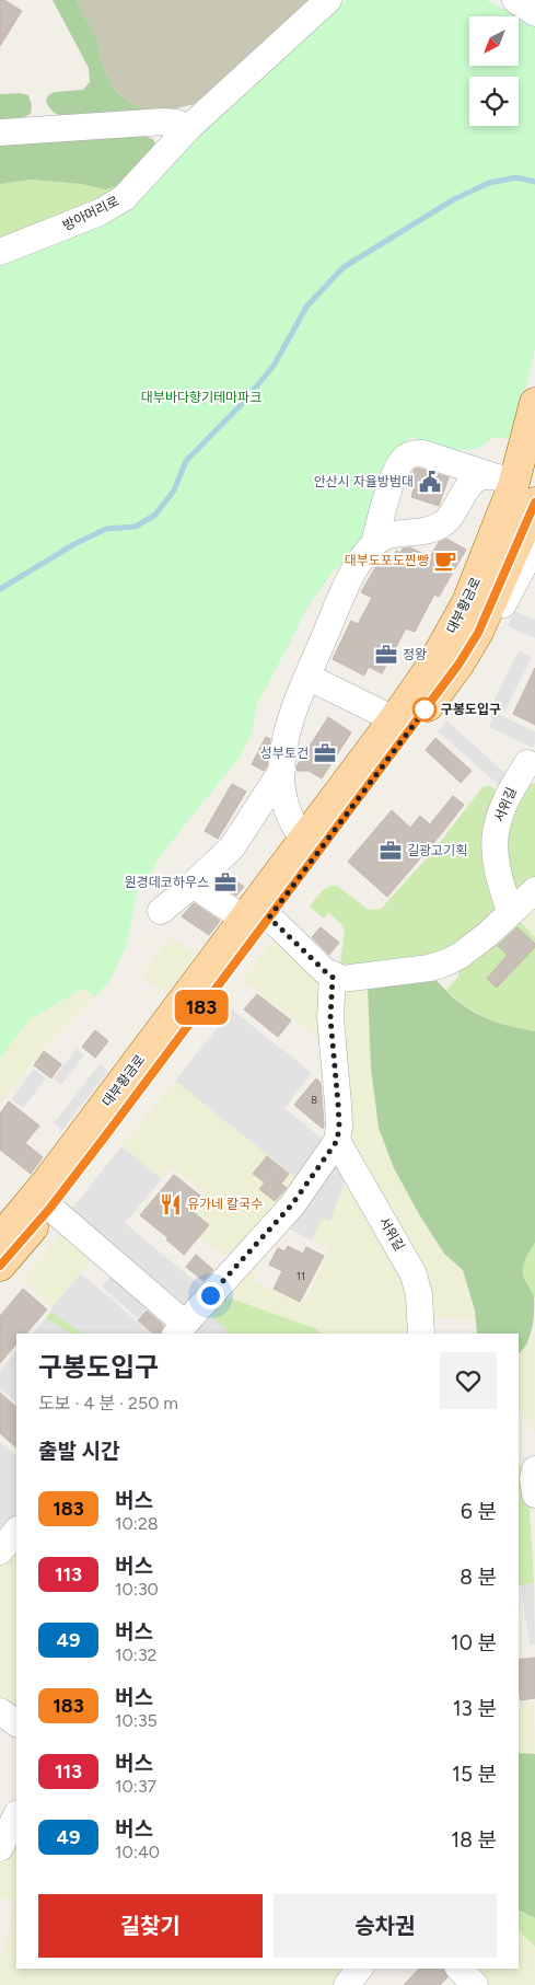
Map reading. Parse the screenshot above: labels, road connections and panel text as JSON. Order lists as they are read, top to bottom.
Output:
{
  "streets": {
    "main road": ["대부황금로"],
    "street": ["방아머리로", "서위길"]
  },
  "parks": ["대부바다향기테마파크"],
  "places": {
    "public building": ["안산시 자율방범대"],
    "cafe": ["대부도포도찐빵"],
    "office": [
      "정왕",
      "성부토건",
      "길광고기획",
      "원경데코하우스"
    ],
    "other": ["구봉도입구"],
    "restaurant": ["유가네 칼국수"]
  },
  "lines": ["bus line 183"],
  "house_numbers": ["8", "11"],
  "north": "bottom left",
  "page": {
    "on_map": "183",
    "heading": [
      ["구봉도입구", "도보 · 4 분 · 250 m"],
      "출발 시간"
    ],
    "list": [
      {
        "mark": "183",
        "name": "버스",
        "note": "10:28",
        "value": "6 분"
      },
      {
        "mark": "113",
        "name": "버스",
        "note": "10:30",
        "value": "8 분"
      },
      {
        "mark": "49",
        "name": "버스",
        "note": "10:32",
        "value": "10 분"
      },
      {
        "mark": "183",
        "name": "버스",
        "note": "10:35",
        "value": "13 분"
      },
      {
        "mark": "113",
        "name": "버스",
        "note": "10:37",
        "value": "15 분"
      },
      {
        "mark": "49",
        "name": "버스",
        "note": "10:40",
        "value": "18 분"
      }
    ],
    "buttons": ["길찾기", "승차권"]
  }
}
